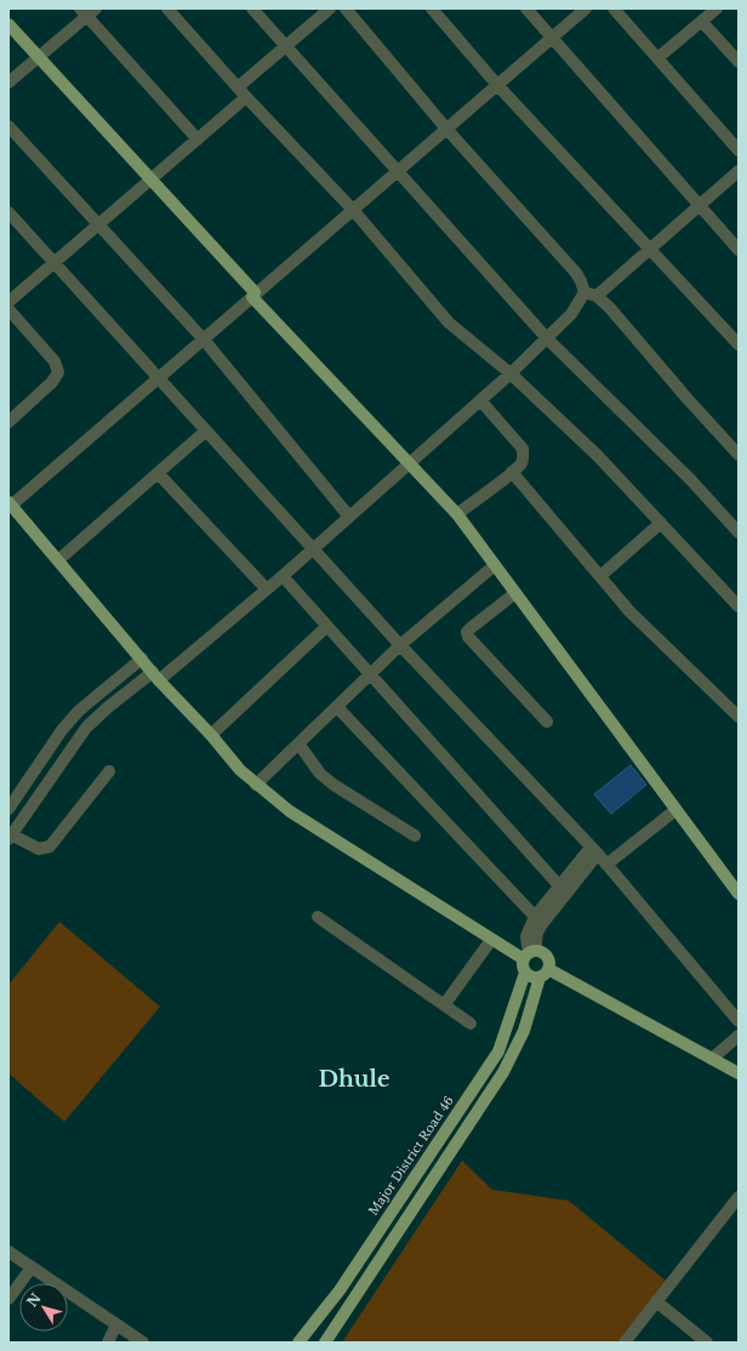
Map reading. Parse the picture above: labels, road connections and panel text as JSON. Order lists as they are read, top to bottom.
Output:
{
  "streets": {
    "main road": ["Major District Road 46"]
  },
  "districts": ["Dhule"],
  "north": "top left"
}
